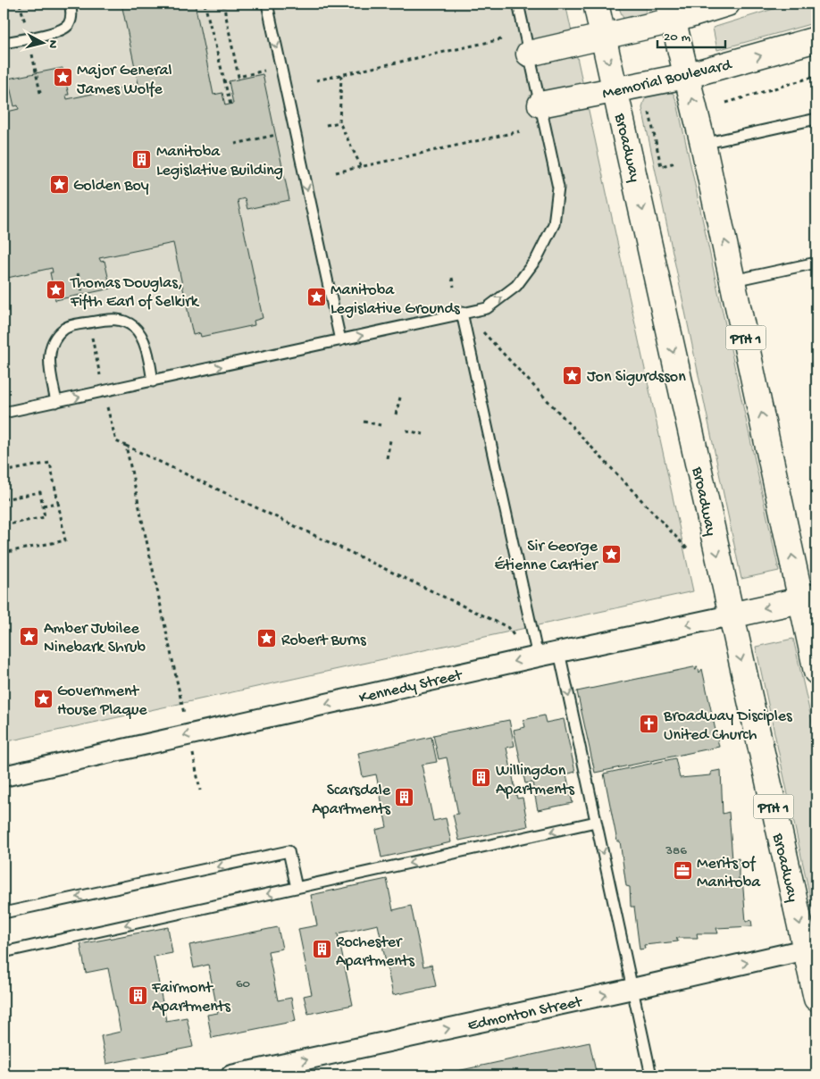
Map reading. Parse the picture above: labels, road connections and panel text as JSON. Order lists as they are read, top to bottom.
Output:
{
  "streets": {
    "main road": [
      "Memorial Boulevard",
      "Broadway",
      "PTH 1",
      "Kennedy Street"
    ],
    "street": ["Edmonton Street"]
  },
  "crossings": [
    ["Memorial Boulevard", "Broadway"],
    ["Memorial Boulevard", "PTH 1"],
    ["Broadway", "Kennedy Street"],
    ["Broadway", "Edmonton Street"],
    ["PTH 1", "Kennedy Street"]
  ],
  "one_way": ["Kennedy Street", "Edmonton Street"],
  "places": {
    "place": [
      "Major General James Wolfe",
      "Golden Boy",
      "Thomas Douglas, Fifth Earl of Selkirk",
      "Manitoba Legislative Grounds",
      "Jon Sigurdsson",
      "Sir George Étienne Cartier",
      "Amber Jubilee Ninebark Shrub",
      "Robert Burns",
      "Government House Plaque"
    ],
    "building": [
      "Manitoba Legislative Building",
      "Willingdon Apartments",
      "Scarsdale Apartments",
      "Rochester Apartments",
      "Fairmont Apartments"
    ],
    "church": ["Broadway Disciples United Church"],
    "office": ["Merits of Manitoba"]
  },
  "house_numbers": ["386", "60"],
  "scale_bar": "20 m",
  "north": "right"
}
